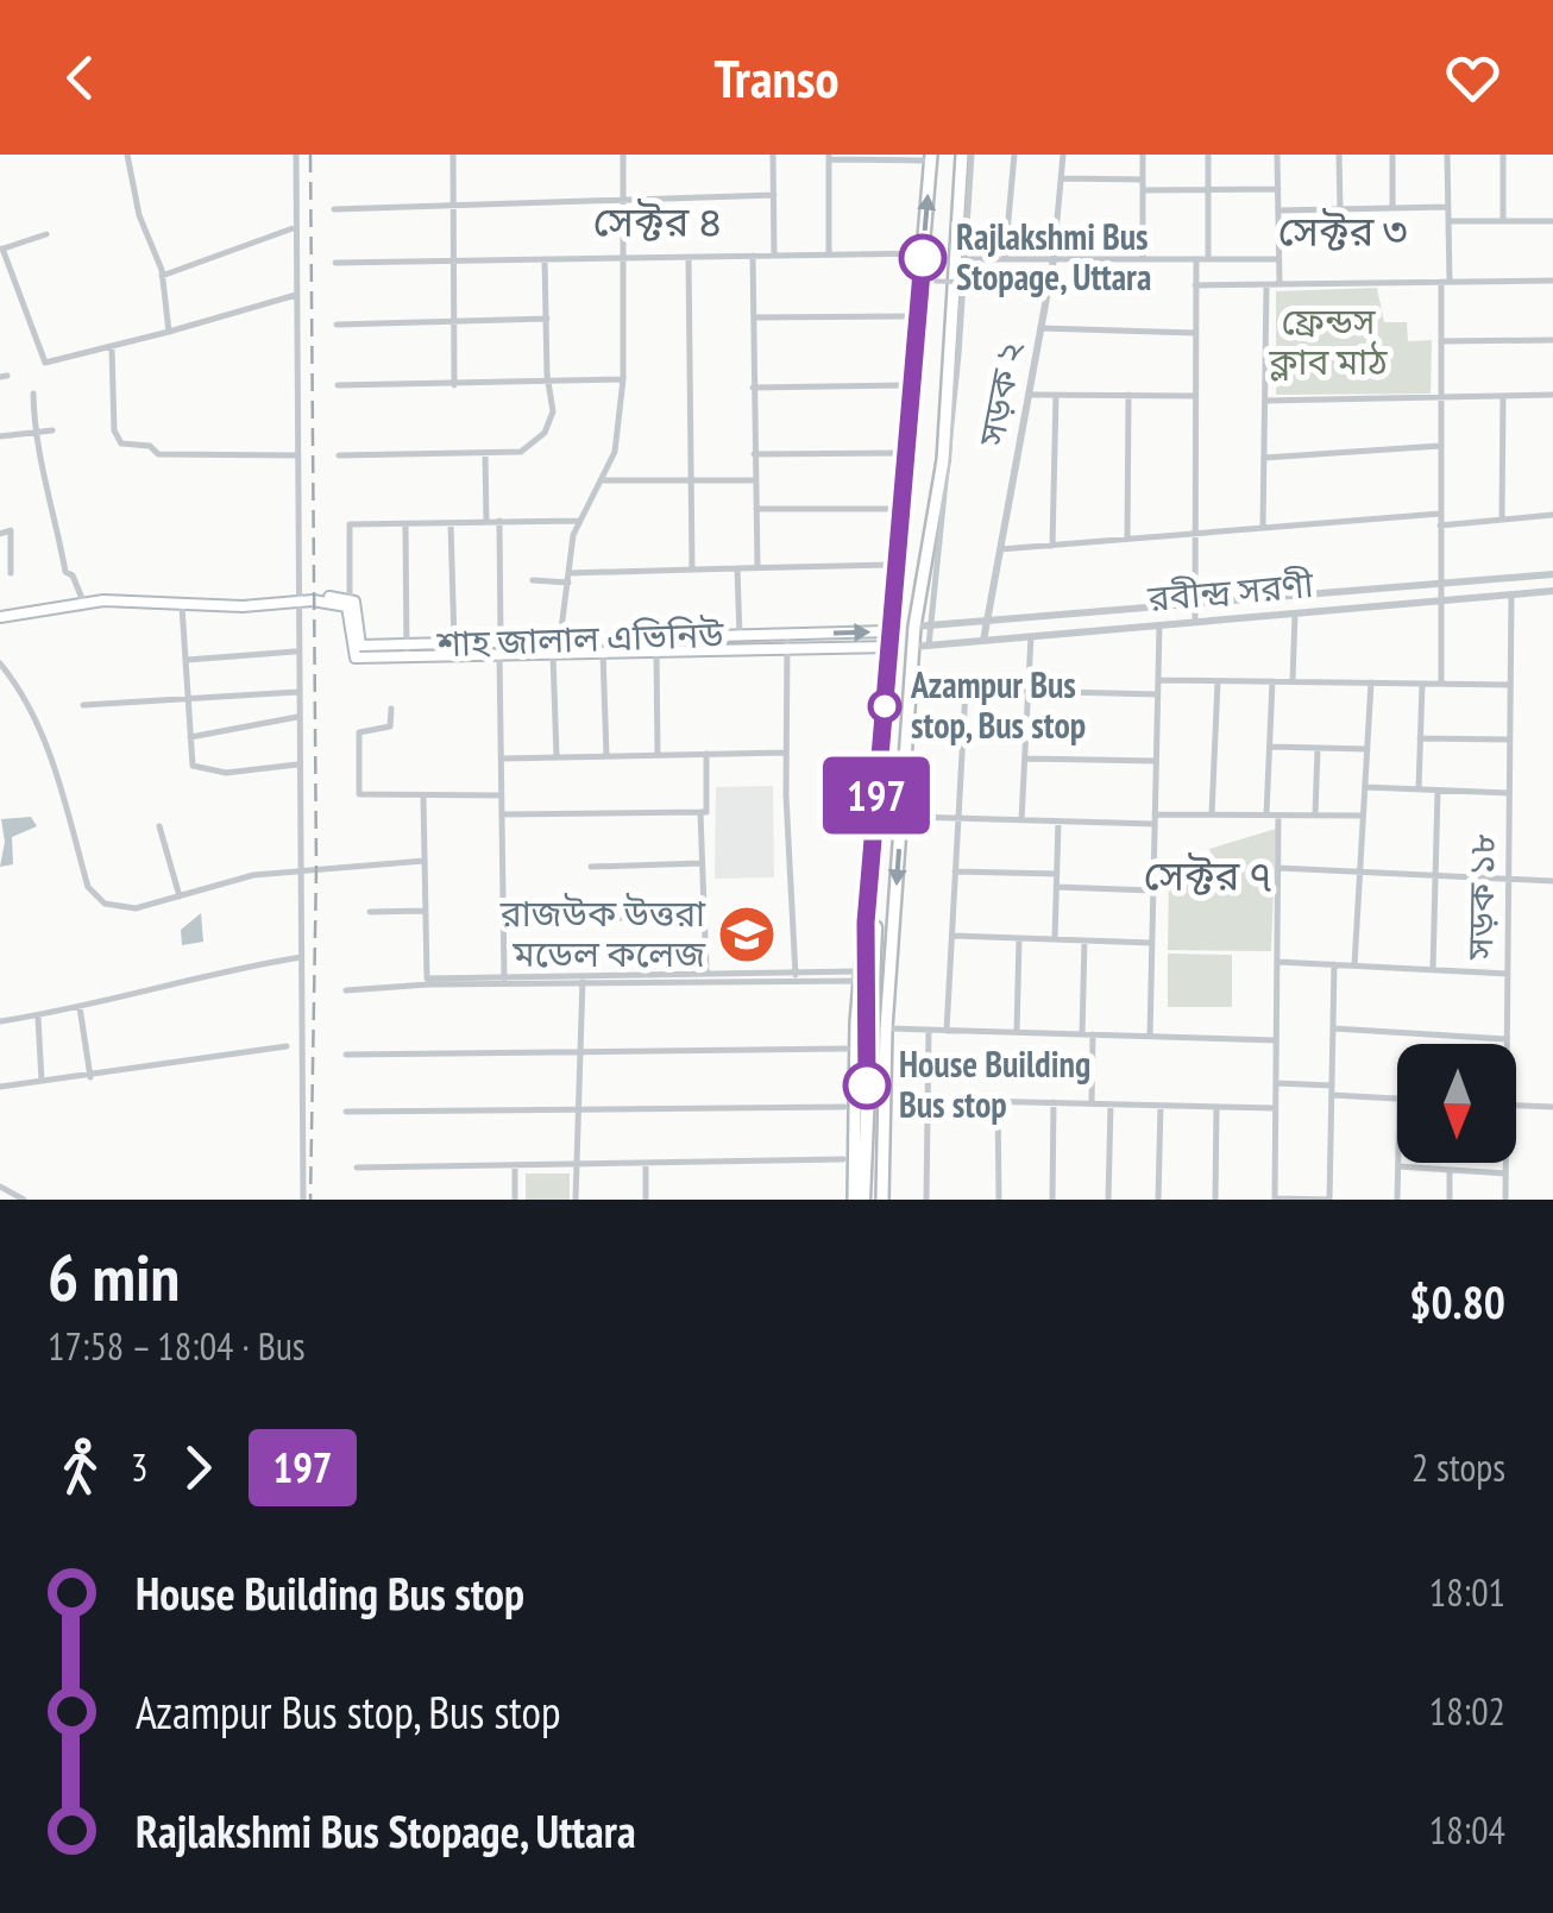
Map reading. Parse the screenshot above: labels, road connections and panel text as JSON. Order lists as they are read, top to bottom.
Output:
{
  "streets": {
    "main road": ["শাহ জালাল এভিনিউ"],
    "street": ["সড়ক ২", "রবীন্দ্র সরণী", "সড়ক ১৮"]
  },
  "crossings": [
    ["সড়ক ২", "রবীন্দ্র সরণী"],
    ["রবীন্দ্র সরণী", "সড়ক ১৮"]
  ],
  "districts": ["সেক্টর ৪", "সেক্টর ৩", "সেক্টর ৭"],
  "parks": ["ফ্রেন্ডস ক্লাব মাঠ"],
  "places": {
    "other": ["Rajlakshmi Bus Stopage, Uttara", "Azampur Bus stop, Bus stop", "House Building Bus stop"],
    "school or university": ["রাজউক উত্তরা মডেল কলেজ"]
  },
  "lines": ["bus line 197"],
  "north": "bottom",
  "page": {
    "header": "Transo",
    "on_map": "197",
    "heading": ["6 min", "17:58 – 18:04 · Bus", "$0.80"],
    "legs": ["3", "197", "2 stops"],
    "list": [
      {
        "name": "House Building Bus stop",
        "value": "18:01"
      },
      {
        "name": "Azampur Bus stop, Bus stop",
        "value": "18:02"
      },
      {
        "name": "Rajlakshmi Bus Stopage, Uttara",
        "value": "18:04"
      }
    ]
  }
}
